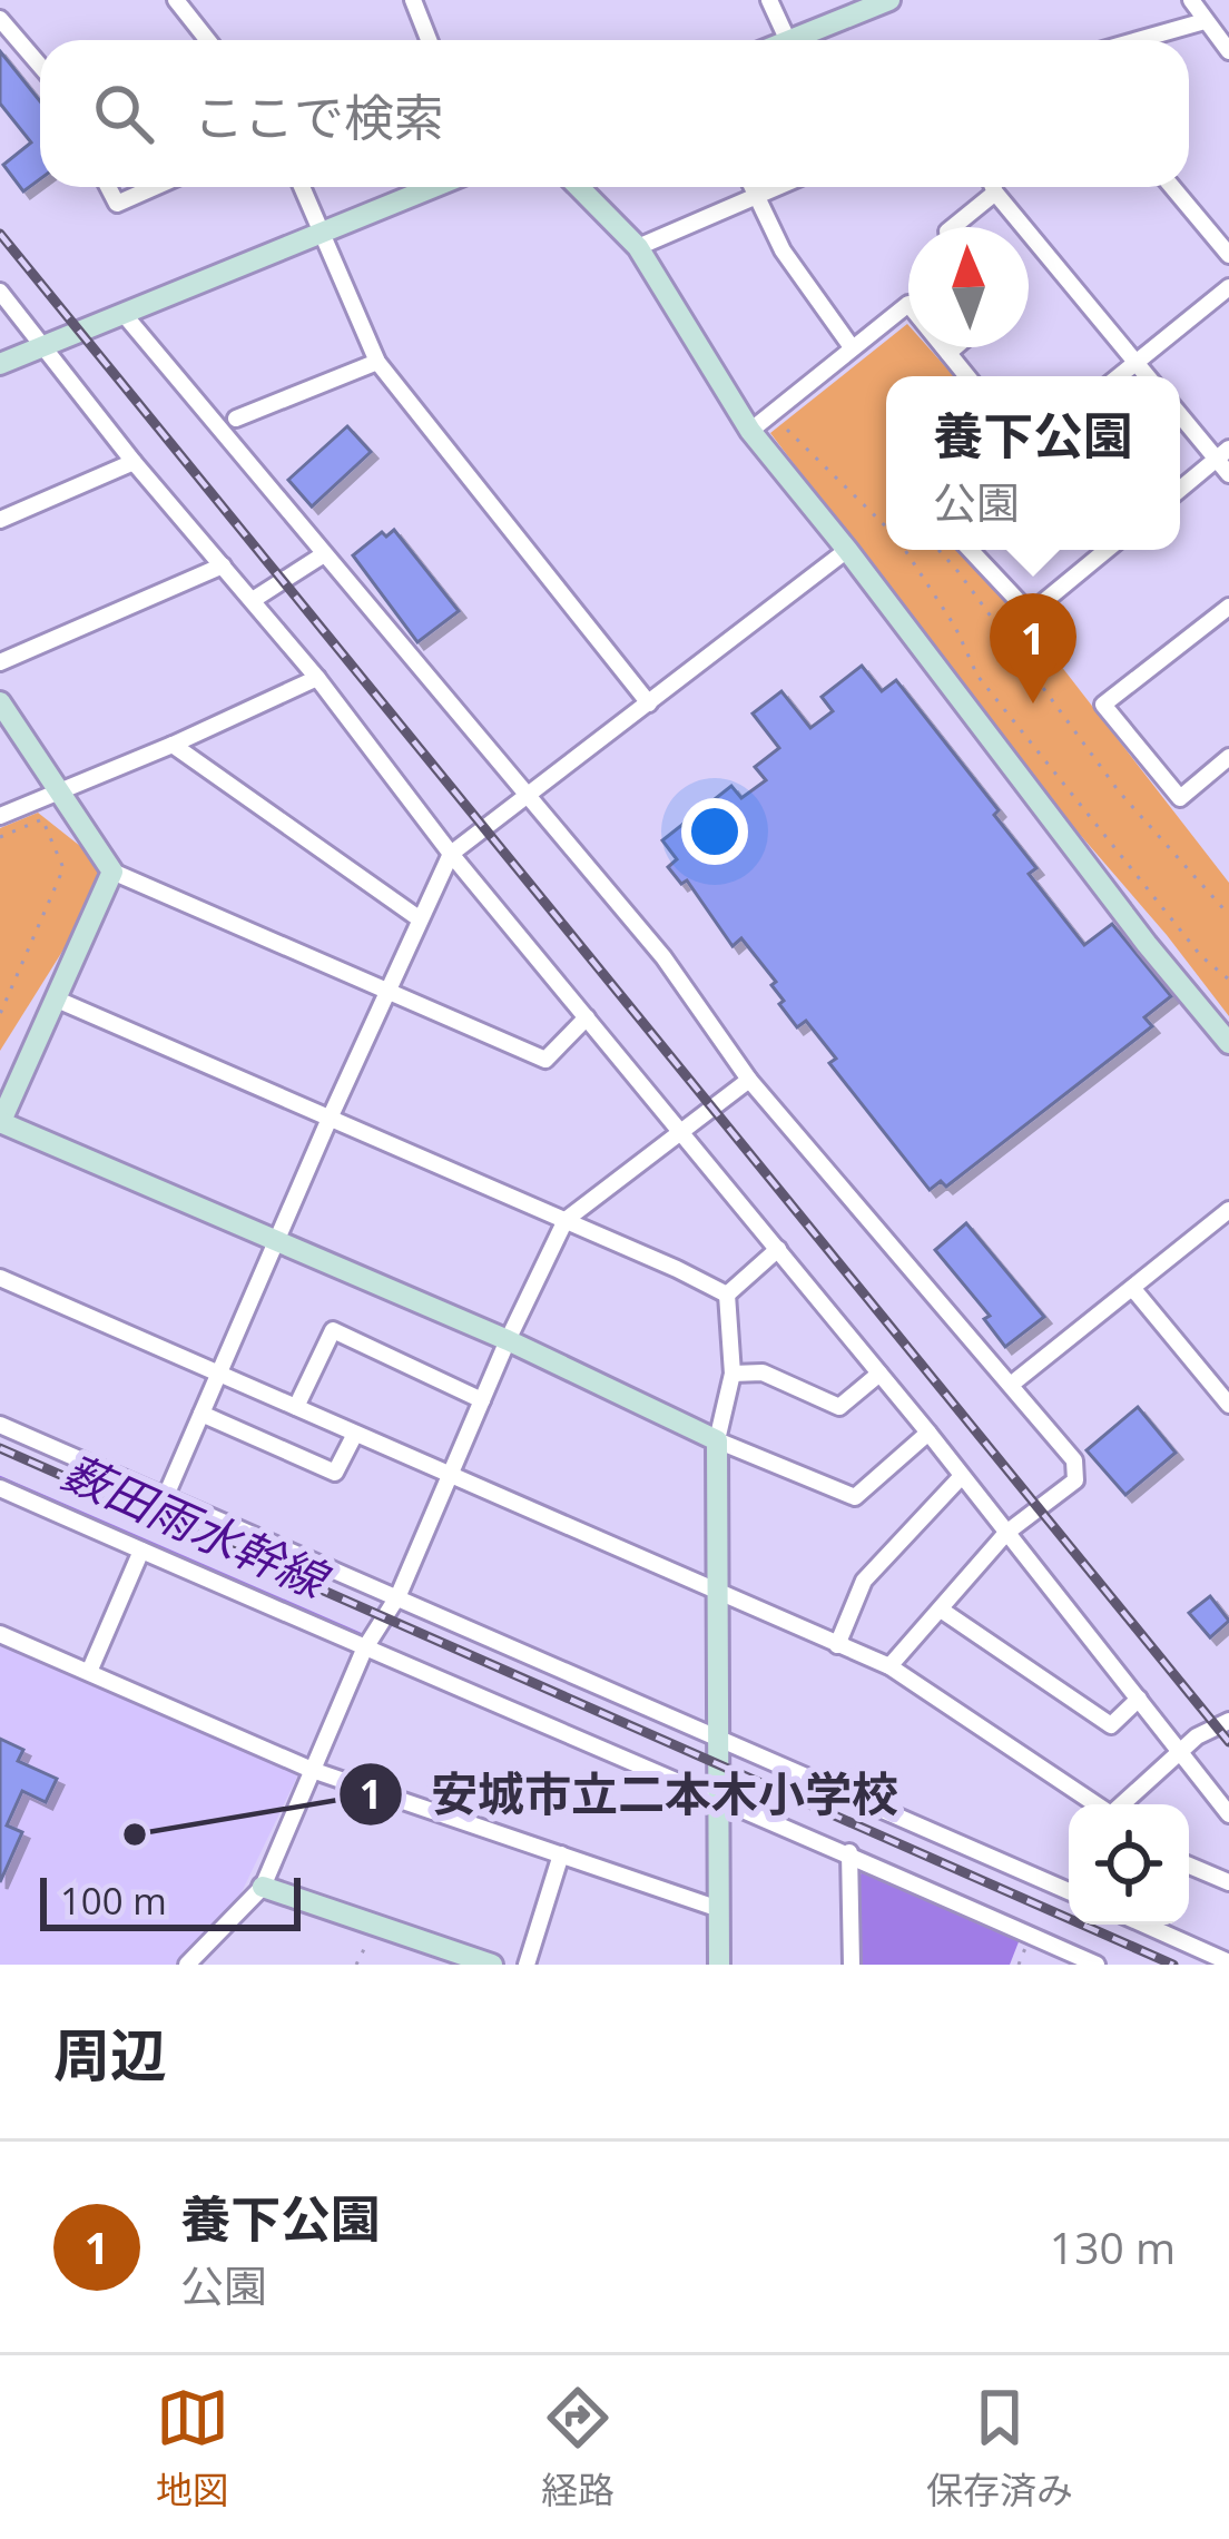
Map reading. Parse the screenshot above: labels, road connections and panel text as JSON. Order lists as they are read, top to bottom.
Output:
{
  "water": ["薮田雨水幹線"],
  "places": ["安城市立二本木小学校"],
  "scale_bar": "100 m",
  "north": "top",
  "page": {
    "search": "ここで検索",
    "popup": ["養下公園", "公園"],
    "pins": "1",
    "scale": "100 m",
    "heading": "周辺",
    "list": [
      {
        "mark": "1",
        "name": "養下公園",
        "note": "公園",
        "value": "130 m"
      }
    ],
    "nav": ["地図", "経路", "保存済み"]
  }
}
